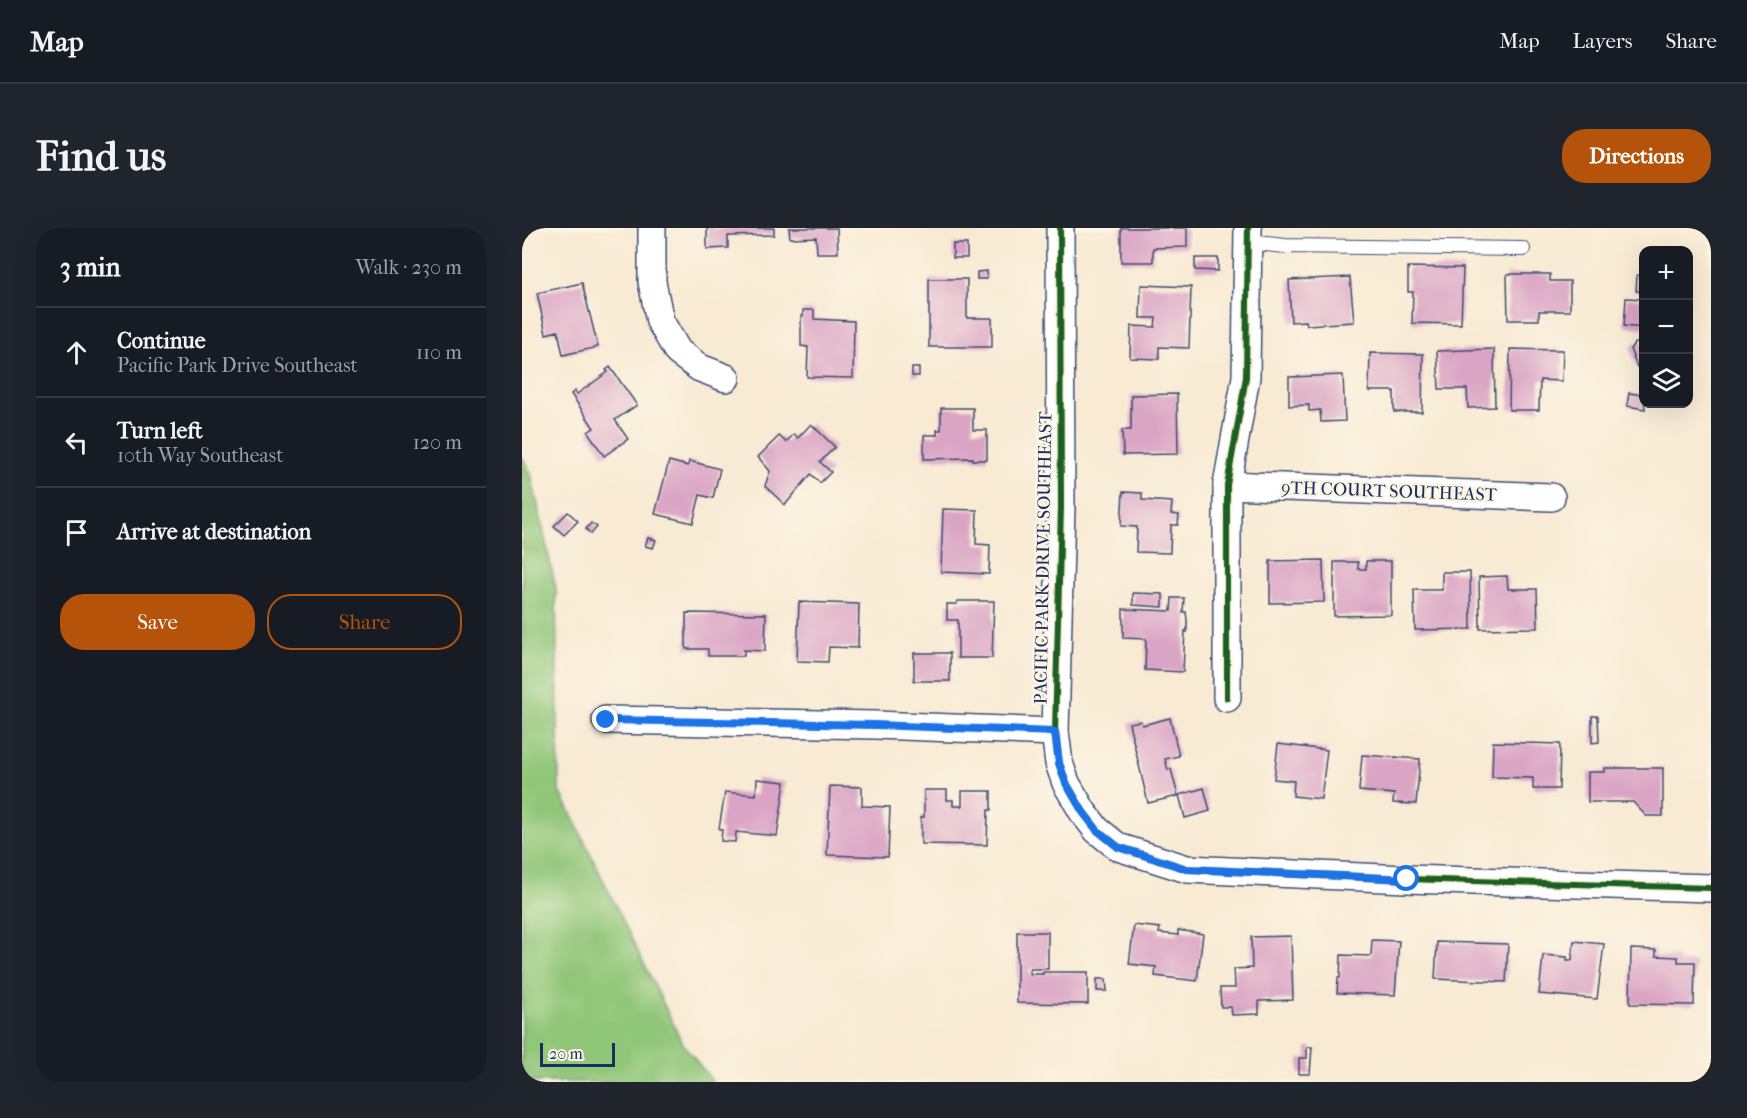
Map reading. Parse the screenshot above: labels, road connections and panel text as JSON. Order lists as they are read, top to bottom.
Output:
{
  "streets": {
    "street": ["9TH COURT SOUTHEAST", "PACIFIC PARK DRIVE SOUTHEAST"]
  },
  "scale_bar": "20 m",
  "page": {
    "header": "Map",
    "nav": ["Map", "Layers", "Share"],
    "buttons": [
      "Directions",
      ["Save", "Share"]
    ],
    "title": "Find us",
    "heading": ["3 min", "Walk · 230 m"],
    "map_buttons": ["+", "−"],
    "list": [
      ["Continue", "Pacific Park Drive Southeast", "110 m"],
      ["Turn left", "10th Way Southeast", "120 m"],
      "Arrive at destination"
    ],
    "scale": "20 m"
  }
}
